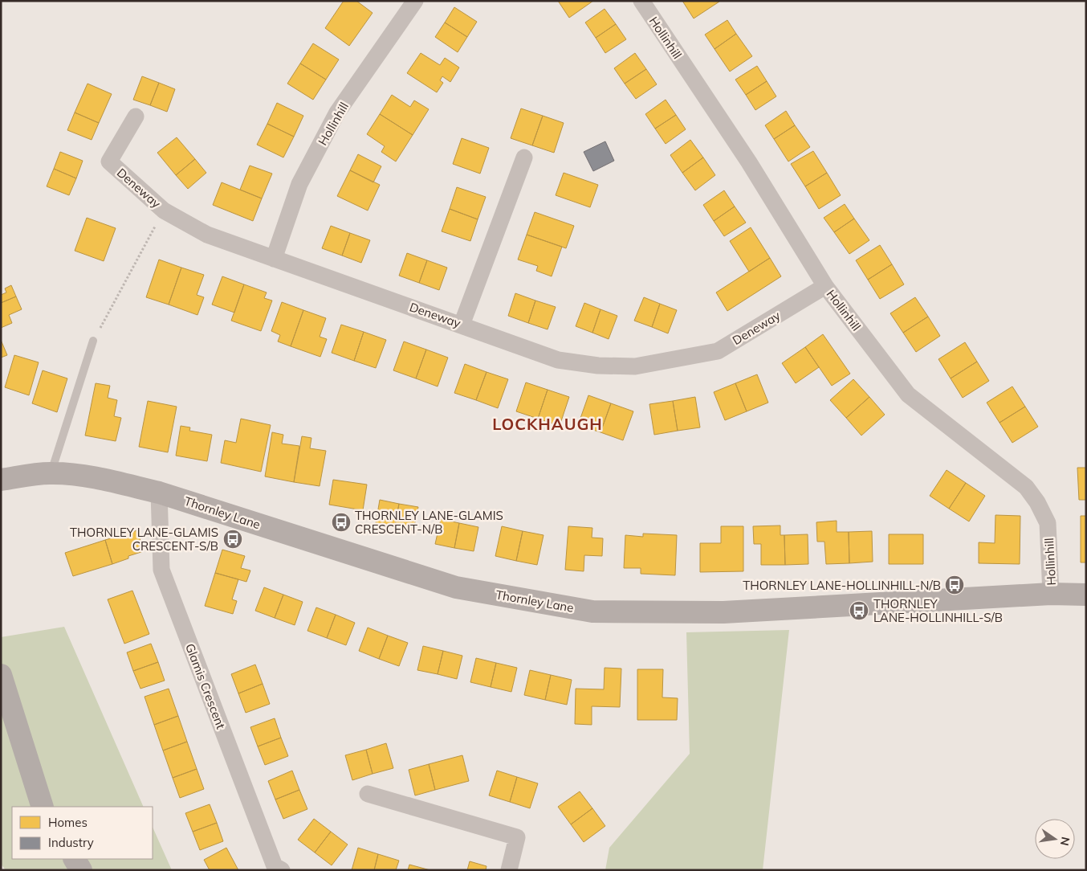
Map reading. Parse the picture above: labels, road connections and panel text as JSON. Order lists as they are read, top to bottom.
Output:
{
  "streets": {
    "street": [
      "Hollinhill",
      "Deneway",
      "Thornley Lane",
      "Glamis Crescent"
    ]
  },
  "crossings": [
    ["Hollinhill", "Deneway"],
    ["Hollinhill", "Thornley Lane"],
    ["Thornley Lane", "Glamis Crescent"]
  ],
  "districts": ["LOCKHAUGH"],
  "places": {
    "bus stop": [
      "THORNLEY LANE-GLAMIS CRESCENT-N/B",
      "THORNLEY LANE-GLAMIS CRESCENT-S/B",
      "THORNLEY LANE-HOLLINHILL-N/B",
      "THORNLEY LANE-HOLLINHILL-S/B"
    ]
  },
  "legend": ["Homes", "Industry"],
  "north": "right"
}
